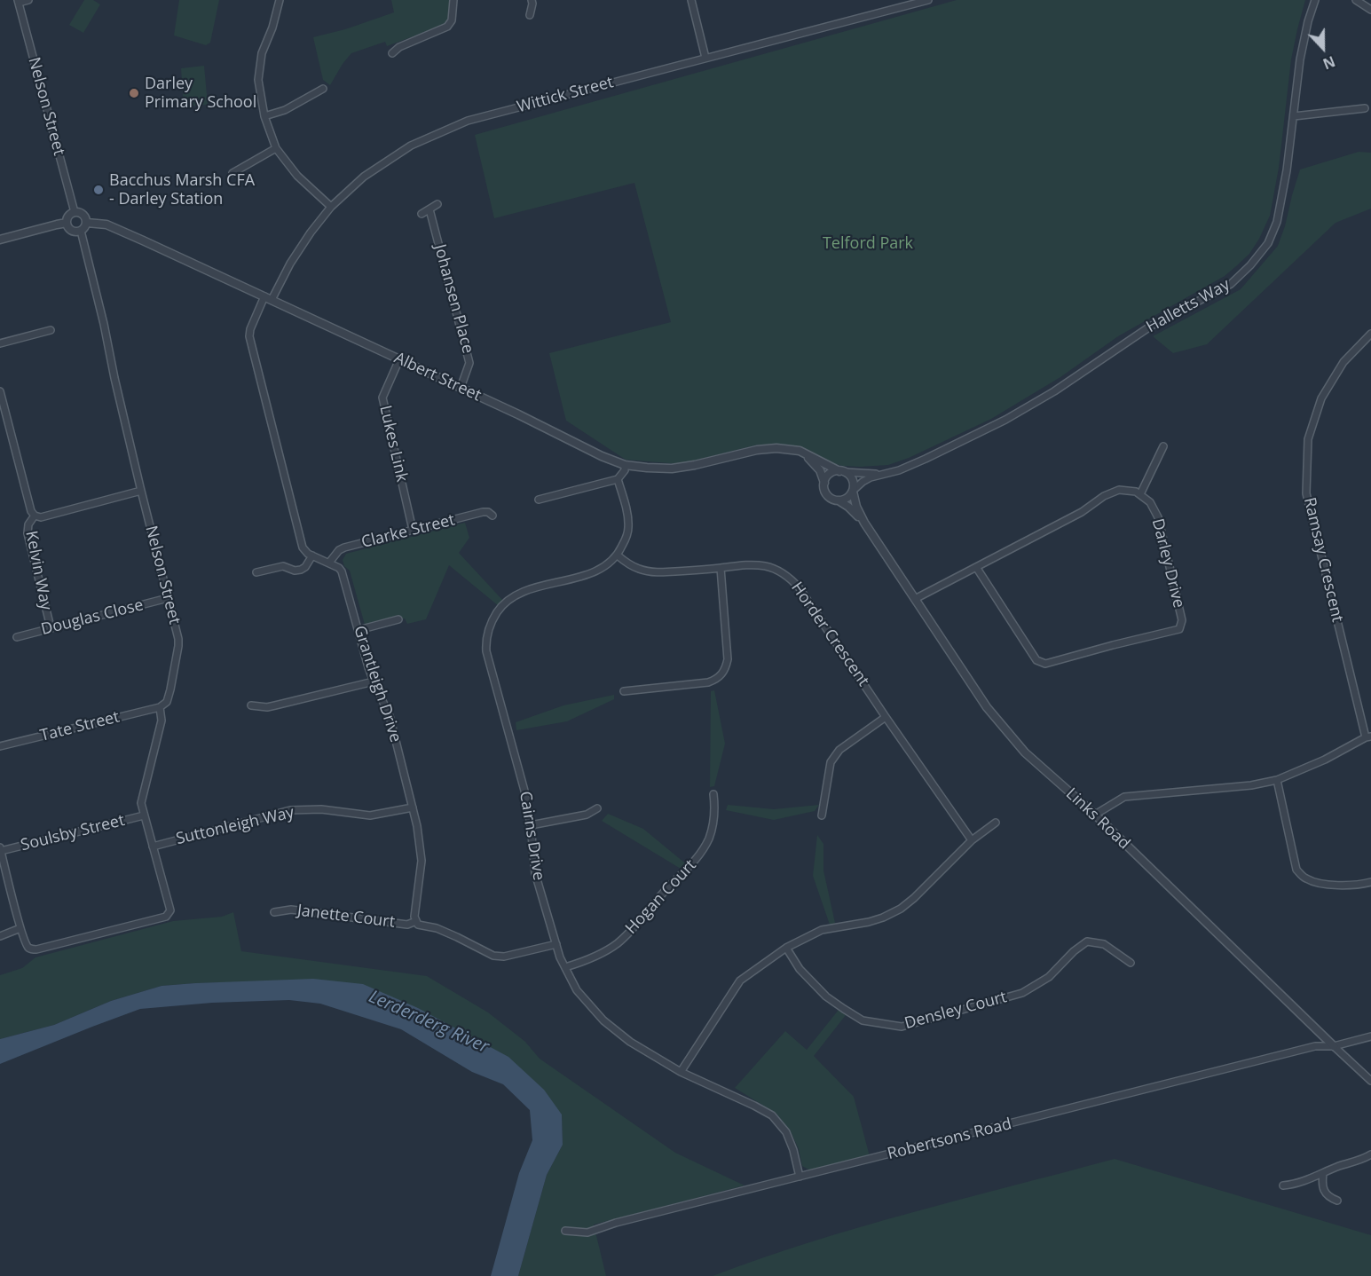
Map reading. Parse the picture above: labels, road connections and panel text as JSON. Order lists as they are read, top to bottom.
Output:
{
  "streets": {
    "street": [
      "Wittick Street",
      "Nelson Street",
      "Johansen Place",
      "Halletts Way",
      "Albert Street",
      "Lukes Link",
      "Clarke Street",
      "Ramsay Crescent",
      "Darley Drive",
      "Kelvin Way",
      "Douglas Close",
      "Horder Crescent",
      "Grantleigh Drive",
      "Tate Street",
      "Links Road",
      "Suttonleigh Way",
      "Soulsby Street",
      "Cairns Drive",
      "Hogan Court",
      "Janette Court",
      "Densley Court",
      "Robertsons Road"
    ]
  },
  "crossings": [
    ["Wittick Street", "Albert Street"],
    ["Nelson Street", "Albert Street"],
    ["Nelson Street", "Douglas Close"],
    ["Nelson Street", "Tate Street"],
    ["Nelson Street", "Suttonleigh Way"],
    ["Nelson Street", "Soulsby Street"],
    ["Johansen Place", "Albert Street"],
    ["Halletts Way", "Albert Street"],
    ["Halletts Way", "Links Road"],
    ["Albert Street", "Lukes Link"],
    ["Albert Street", "Links Road"],
    ["Lukes Link", "Clarke Street"],
    ["Clarke Street", "Grantleigh Drive"],
    ["Kelvin Way", "Douglas Close"],
    ["Horder Crescent", "Cairns Drive"],
    ["Grantleigh Drive", "Suttonleigh Way"],
    ["Grantleigh Drive", "Janette Court"],
    ["Links Road", "Robertsons Road"],
    ["Cairns Drive", "Hogan Court"],
    ["Cairns Drive", "Robertsons Road"]
  ],
  "water": ["Lerderderg River"],
  "parks": ["Telford Park"],
  "places": ["Darley Primary School", "Bacchus Marsh CFA - Darley Station"],
  "north": "bottom"
}
